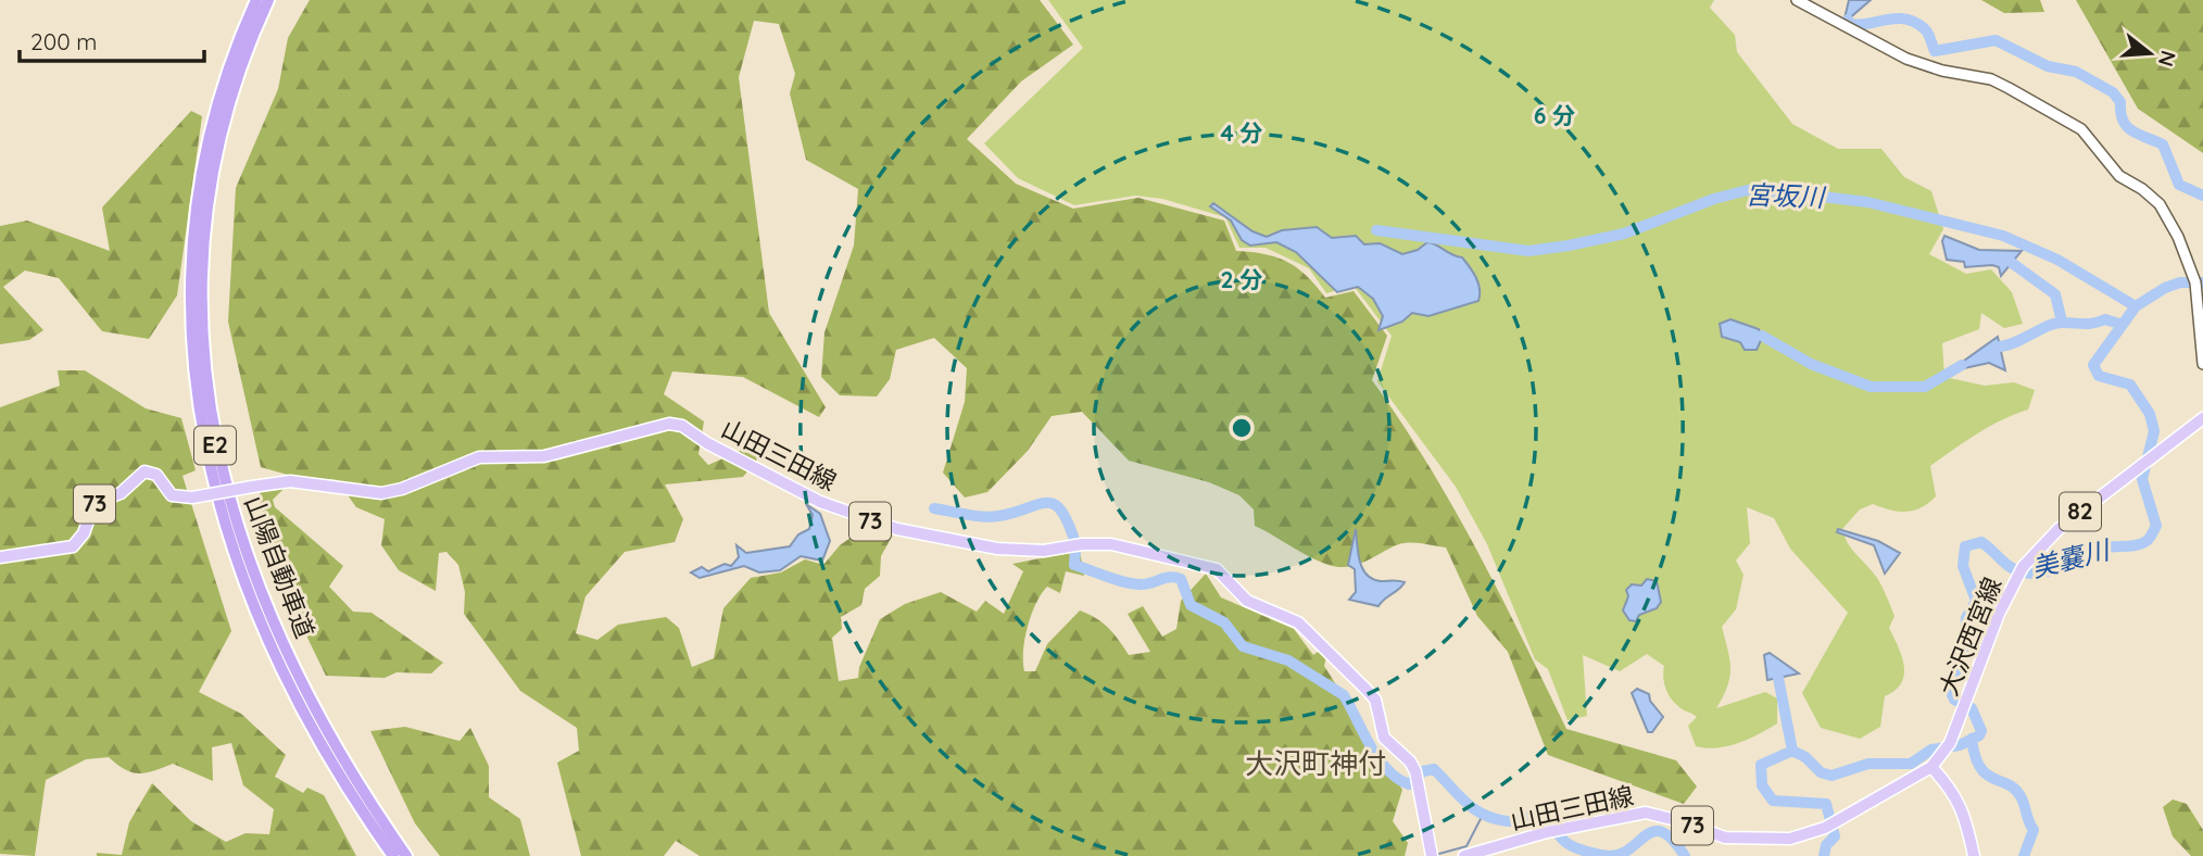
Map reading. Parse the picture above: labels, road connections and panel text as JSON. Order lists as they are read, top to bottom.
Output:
{
  "streets": {
    "highway": ["E2", "山陽自動車道"],
    "main road": [
      "山田三田線",
      "73",
      "82",
      "大沢西宮線"
    ]
  },
  "crossings": [
    ["山田三田線", "大沢西宮線"]
  ],
  "districts": ["大沢町神付"],
  "water": ["宮坂川", "美嚢川"],
  "scale_bar": "200 m",
  "north": "right",
  "rings": ["6 分", "4 分", "2 分"]
}
